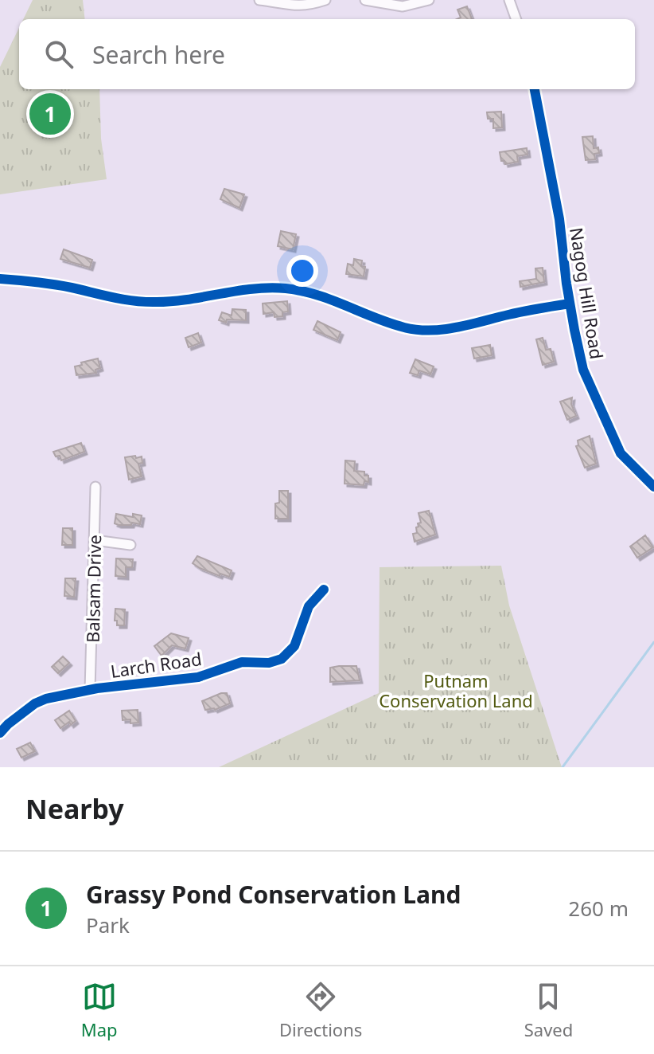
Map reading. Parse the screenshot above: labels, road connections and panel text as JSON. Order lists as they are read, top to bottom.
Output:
{
  "streets": {
    "street": ["Nagog Hill Road", "Balsam Drive", "Larch Road"]
  },
  "crossings": [
    ["Balsam Drive", "Larch Road"]
  ],
  "parks": ["Putnam Conservation Land"],
  "page": {
    "search": "Search here",
    "pins": "1",
    "heading": "Nearby",
    "list": [
      {
        "mark": "1",
        "name": "Grassy Pond Conservation Land",
        "note": "Park",
        "value": "260 m"
      }
    ],
    "nav": ["Map", "Directions", "Saved"]
  }
}
